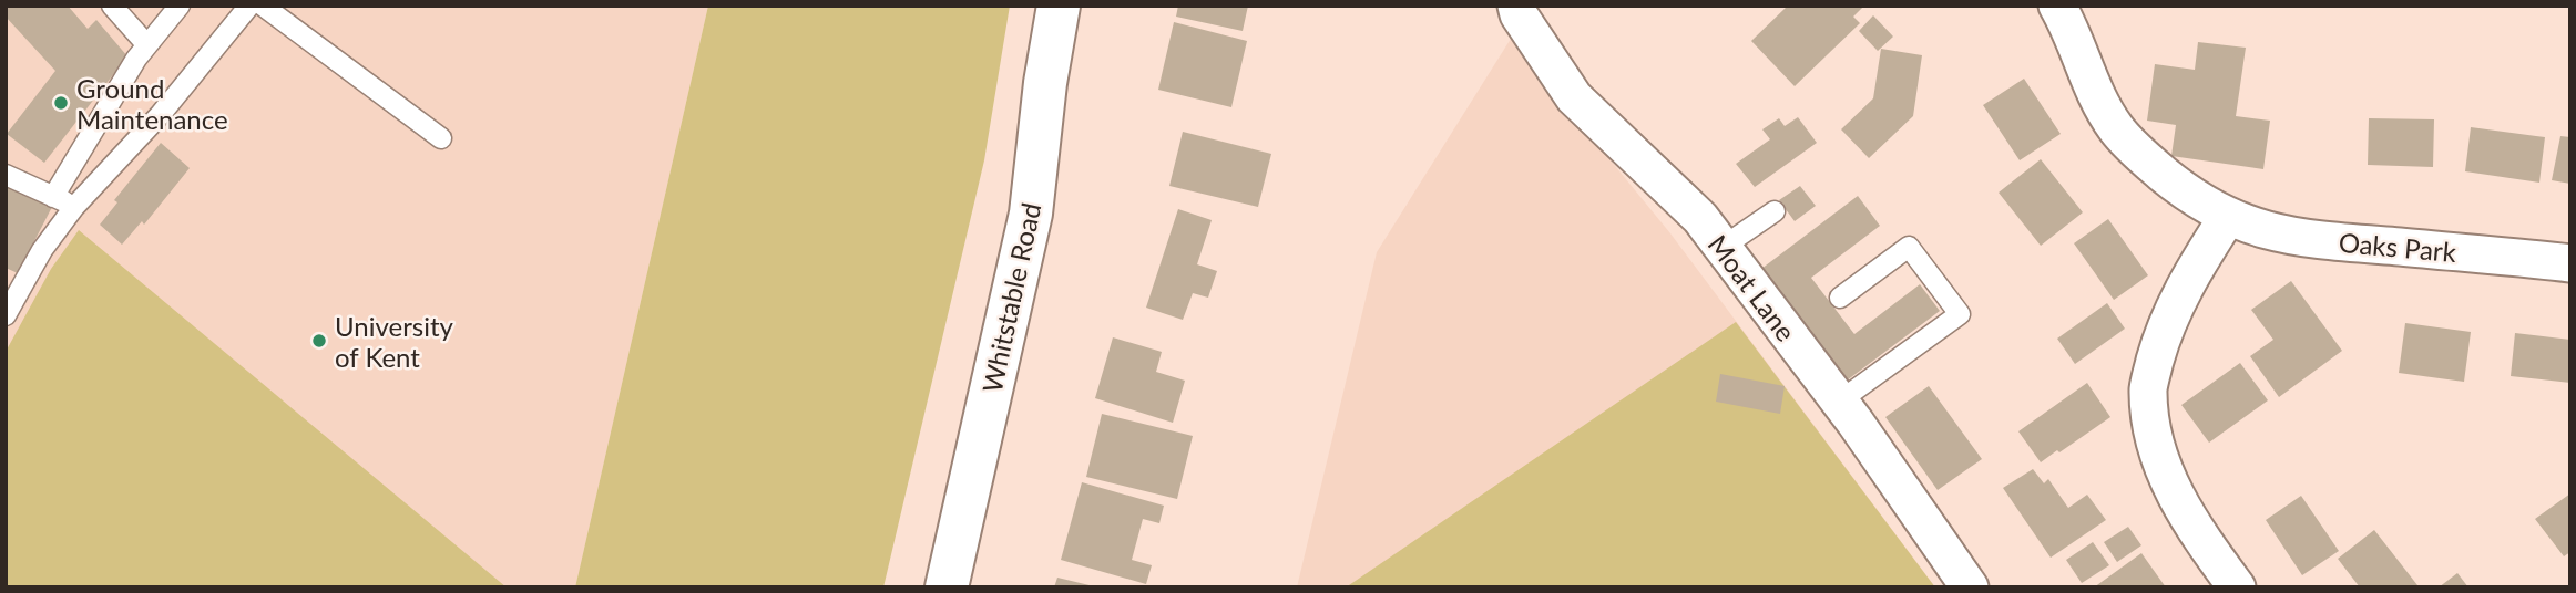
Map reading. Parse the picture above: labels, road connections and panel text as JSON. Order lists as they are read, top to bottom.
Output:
{
  "streets": {
    "main road": ["Whitstable Road"],
    "street": ["Oaks Park", "Moat Lane"]
  },
  "places": ["Ground Maintenance", "University of Kent"]
}
